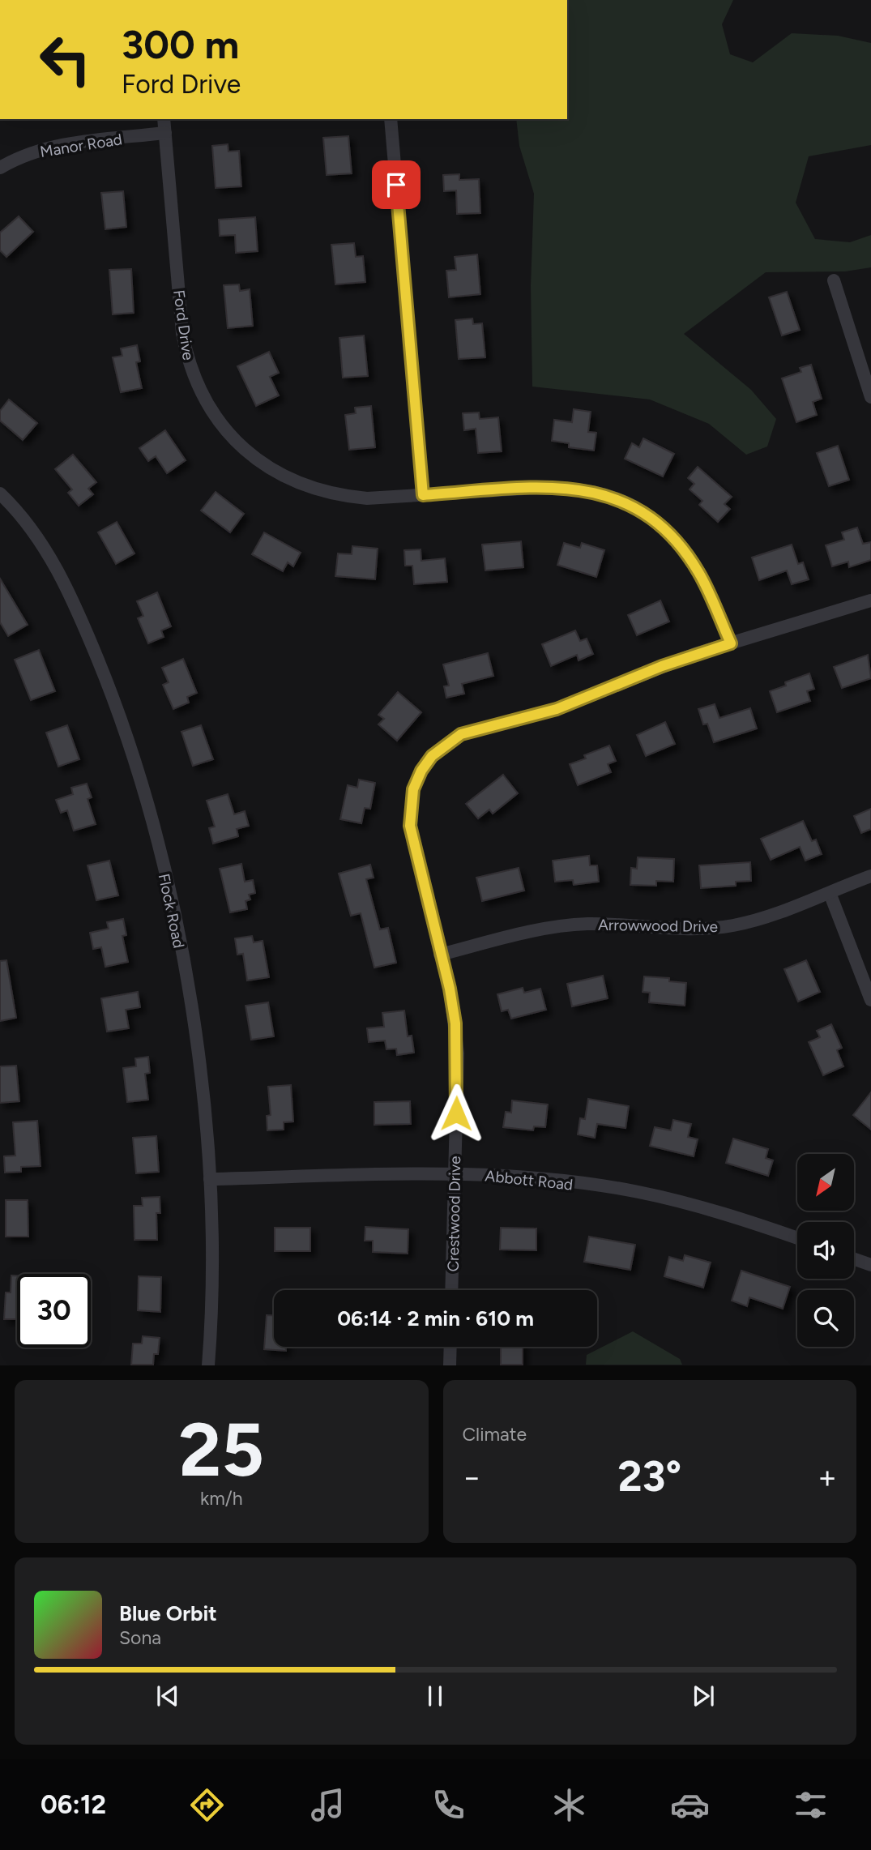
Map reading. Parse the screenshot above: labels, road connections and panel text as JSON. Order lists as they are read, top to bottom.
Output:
{
  "streets": {
    "street": [
      "Manor Road",
      "Ford Drive",
      "Flock Road",
      "Arrowwood Drive",
      "Abbott Road",
      "Crestwood Drive"
    ]
  },
  "crossings": [
    ["Manor Road", "Ford Drive"],
    ["Ford Drive", "Crestwood Drive"],
    ["Flock Road", "Abbott Road"],
    ["Arrowwood Drive", "Crestwood Drive"],
    ["Abbott Road", "Crestwood Drive"]
  ],
  "north": "bottom left",
  "page": {
    "turn": ["300 m", "Ford Drive"],
    "limit": "30",
    "trip": "06:14 · 2 min · 610 m",
    "tile": [
      ["25", "km/h"],
      "Climate"
    ],
    "heat": ["−", "23°", "+"],
    "song": ["Blue Orbit", "Sona"],
    "tabs": "06:12"
  }
}
